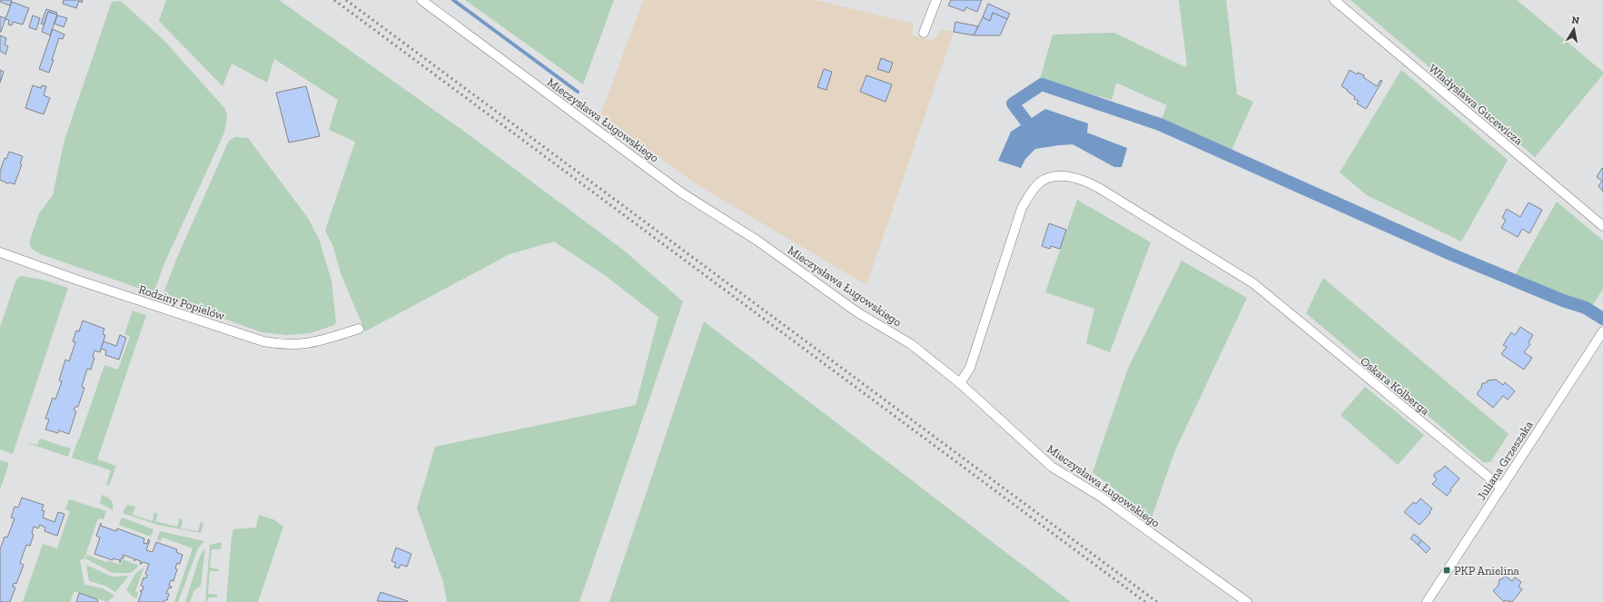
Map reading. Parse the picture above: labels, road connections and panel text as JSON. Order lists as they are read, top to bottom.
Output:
{
  "streets": {
    "street": [
      "Władysława Gucewicza",
      "Mieczysława Ługowskiego",
      "Rodziny Popielów",
      "Oskara Kolberga",
      "Juliana Grzeszaka"
    ]
  },
  "crossings": [
    ["Mieczysława Ługowskiego", "Oskara Kolberga"],
    ["Oskara Kolberga", "Juliana Grzeszaka"]
  ],
  "places": {
    "transit": ["PKP Anielina"]
  },
  "north": "top"
}
